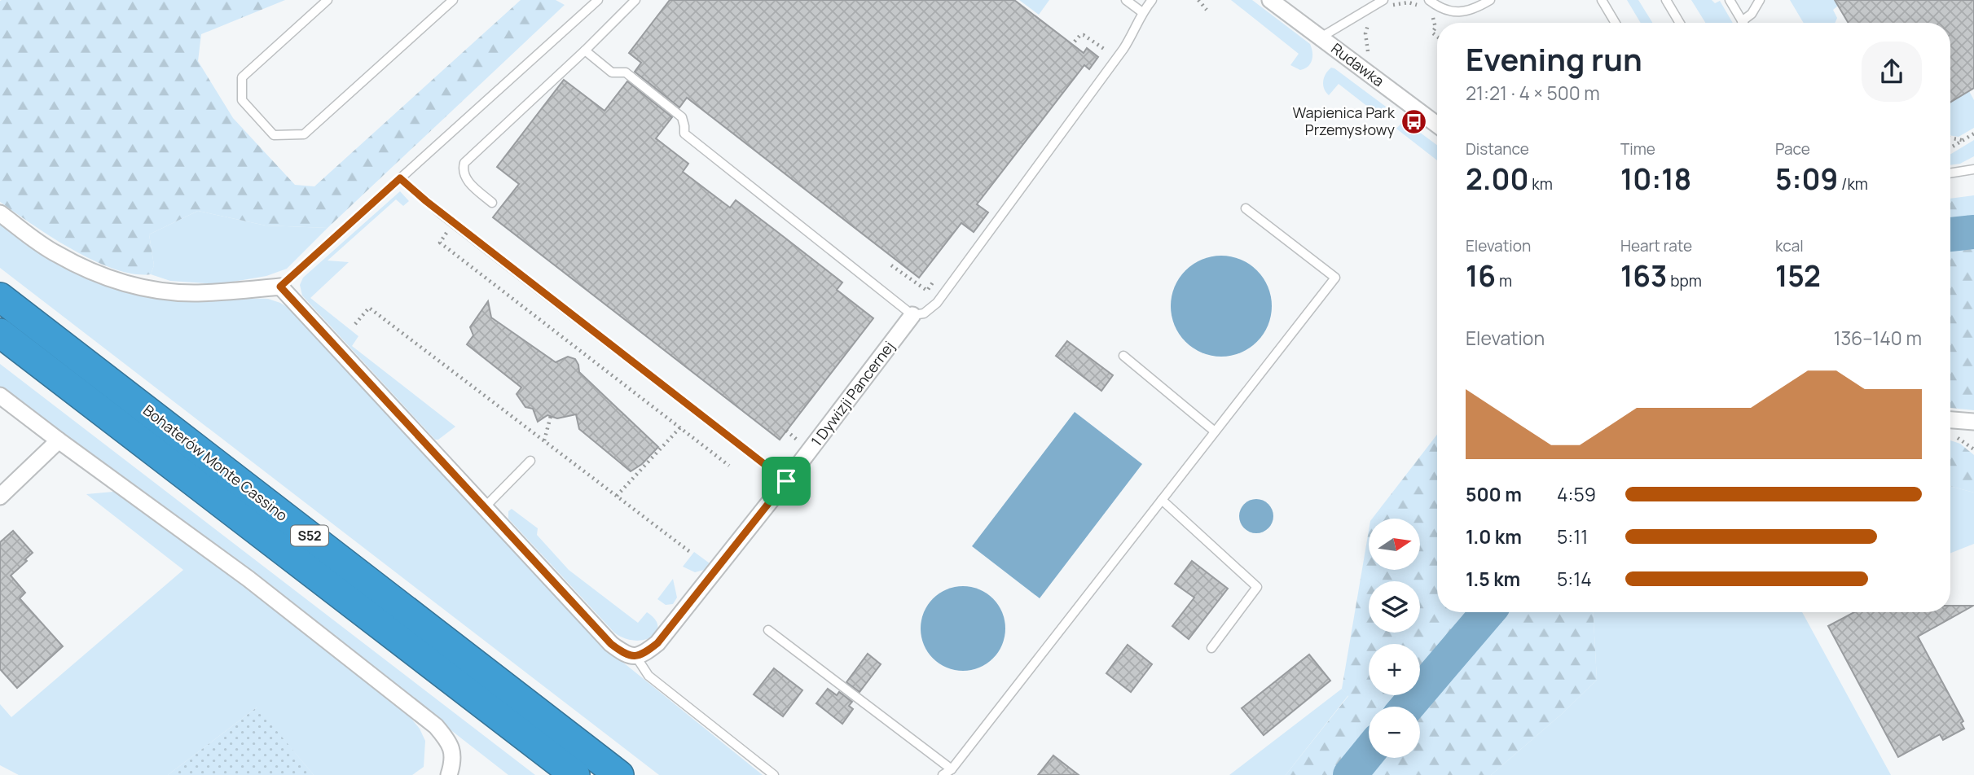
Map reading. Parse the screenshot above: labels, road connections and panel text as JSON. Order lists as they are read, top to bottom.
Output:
{
  "streets": {
    "highway": ["Bohaterów Monte Cassino", "S52"],
    "street": ["Rudawka", "1 Dywizji Pancernej"]
  },
  "places": {
    "bus stop": ["Wapienica Park Przemysłowy"]
  },
  "north": "right",
  "page": {
    "heading": ["Evening run", "21:21 · 4 × 500 m"],
    "stats": [
      ["Distance", "2.00 km"],
      ["Time", "10:18"],
      ["Pace", "5:09 /km"],
      ["Elevation", "16 m"],
      ["Heart rate", "163 bpm"],
      ["kcal", "152"]
    ],
    "chart": ["Elevation", "136–140 m"],
    "list": [
      {
        "name": "500 m",
        "note": "4:59"
      },
      {
        "name": "1.0 km",
        "note": "5:11"
      },
      {
        "name": "1.5 km",
        "note": "5:14"
      }
    ],
    "map_buttons": ["+", "−"]
  }
}
